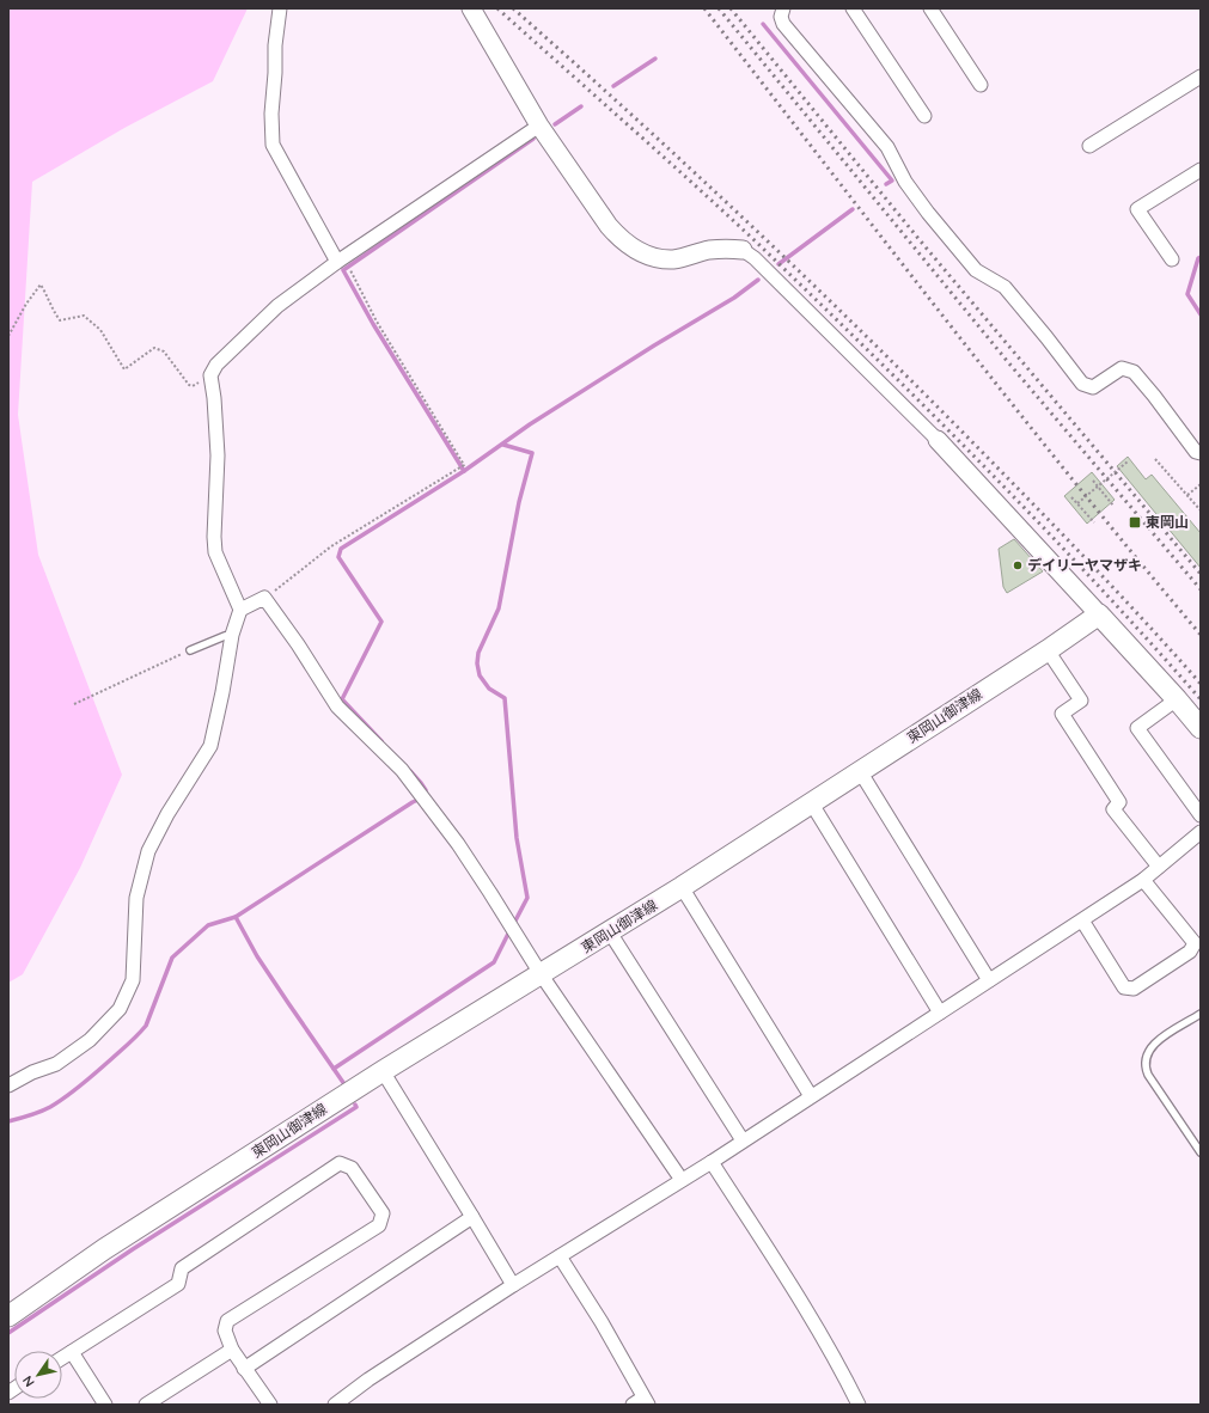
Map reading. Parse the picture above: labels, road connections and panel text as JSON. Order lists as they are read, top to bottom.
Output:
{
  "streets": {
    "main road": ["東岡山御津線"]
  },
  "places": {
    "transit": ["東岡山"],
    "other": ["デイリーヤマザキ"]
  },
  "north": "bottom left"
}
